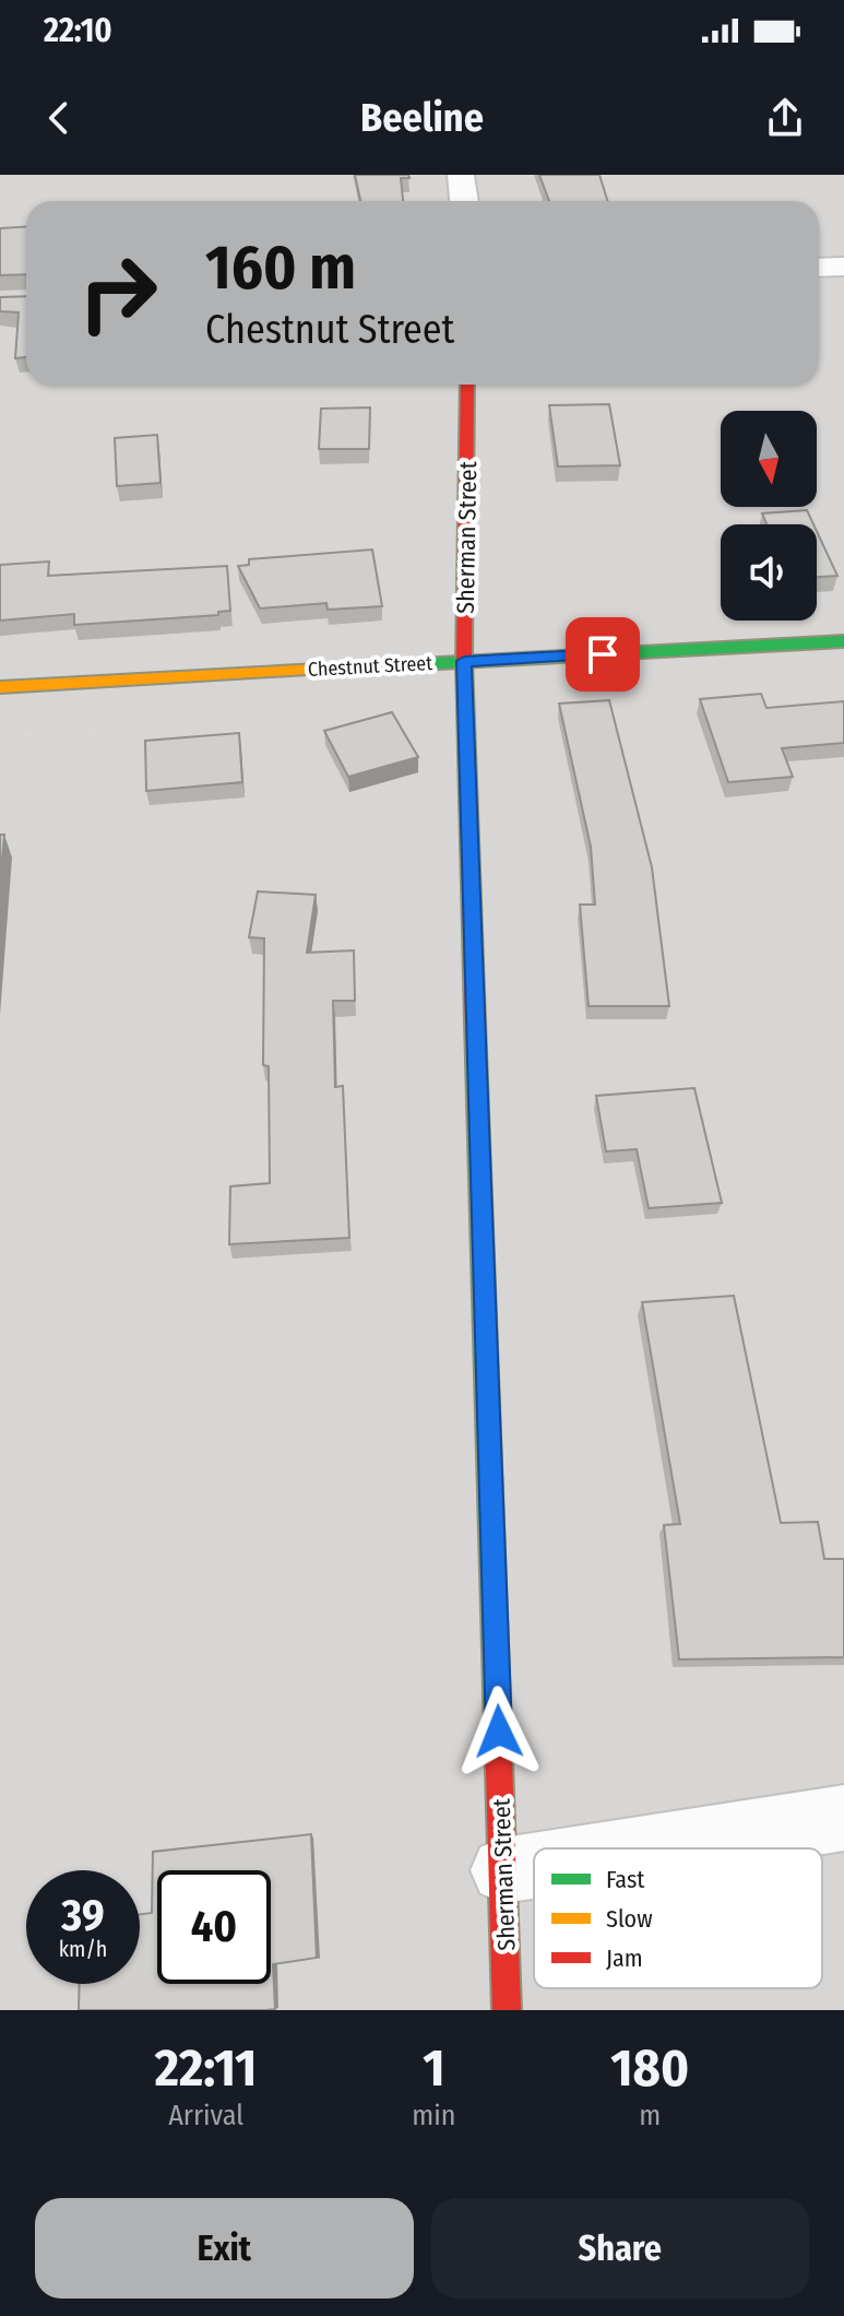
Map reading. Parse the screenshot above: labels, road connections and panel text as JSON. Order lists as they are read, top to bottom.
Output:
{
  "streets": {
    "street": ["Sherman Street", "Chestnut Street"]
  },
  "crossings": [
    ["Sherman Street", "Chestnut Street"]
  ],
  "legend": ["Fast", "Slow", "Jam"],
  "north": "bottom",
  "page": {
    "status": "22:10",
    "header": "Beeline",
    "turn": ["160 m", "Chestnut Street"],
    "speed": "39 km/h",
    "limit": "40",
    "eta": [
      "22:11",
      "Arrival",
      "1",
      "min",
      "180",
      "m"
    ],
    "buttons": ["Exit", "Share"]
  }
}
